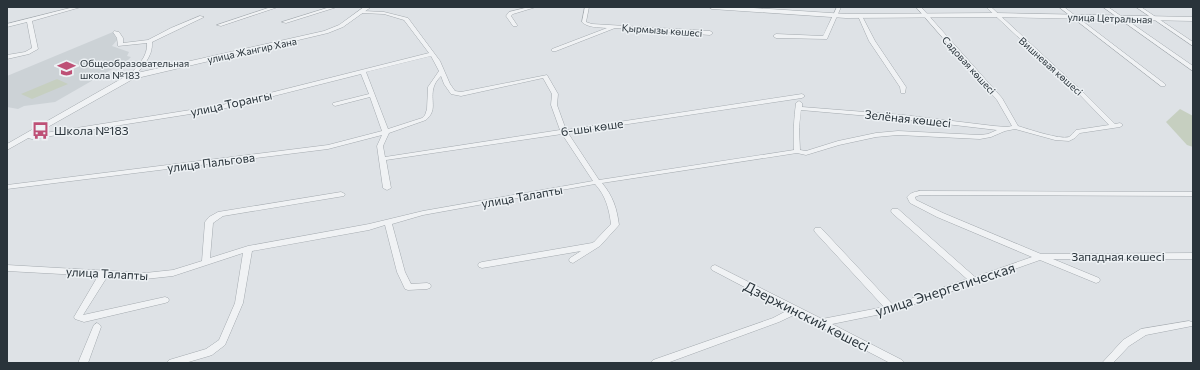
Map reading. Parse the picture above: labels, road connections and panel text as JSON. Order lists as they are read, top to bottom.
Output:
{
  "streets": {
    "street": [
      "улица Цетральная",
      "Қырмызы көшесі",
      "улица Жангир Хана",
      "Садовая көшесі",
      "Вишневая көшесі",
      "улица Торангы",
      "Зелёная көшесі",
      "6-шы көше",
      "улица Пальгова",
      "улица Талапты",
      "Западная көшесі",
      "улица Энергетическая",
      "Дзержинский көшесі"
    ]
  },
  "crossings": [
    ["улица Цетральная", "Садовая көшесі"],
    ["улица Цетральная", "Вишневая көшесі"],
    ["улица Жангир Хана", "улица Торангы"],
    ["Садовая көшесі", "Вишневая көшесі"],
    ["Садовая көшесі", "Зелёная көшесі"],
    ["Вишневая көшесі", "Зелёная көшесі"],
    ["Зелёная көшесі", "6-шы көше"],
    ["Зелёная көшесі", "улица Талапты"],
    ["Западная көшесі", "улица Энергетическая"],
    ["улица Энергетическая", "Дзержинский көшесі"]
  ],
  "places": {
    "school or university": ["Общеобразовательная школа №183"],
    "bus stop": ["Школа №183"]
  }
}
